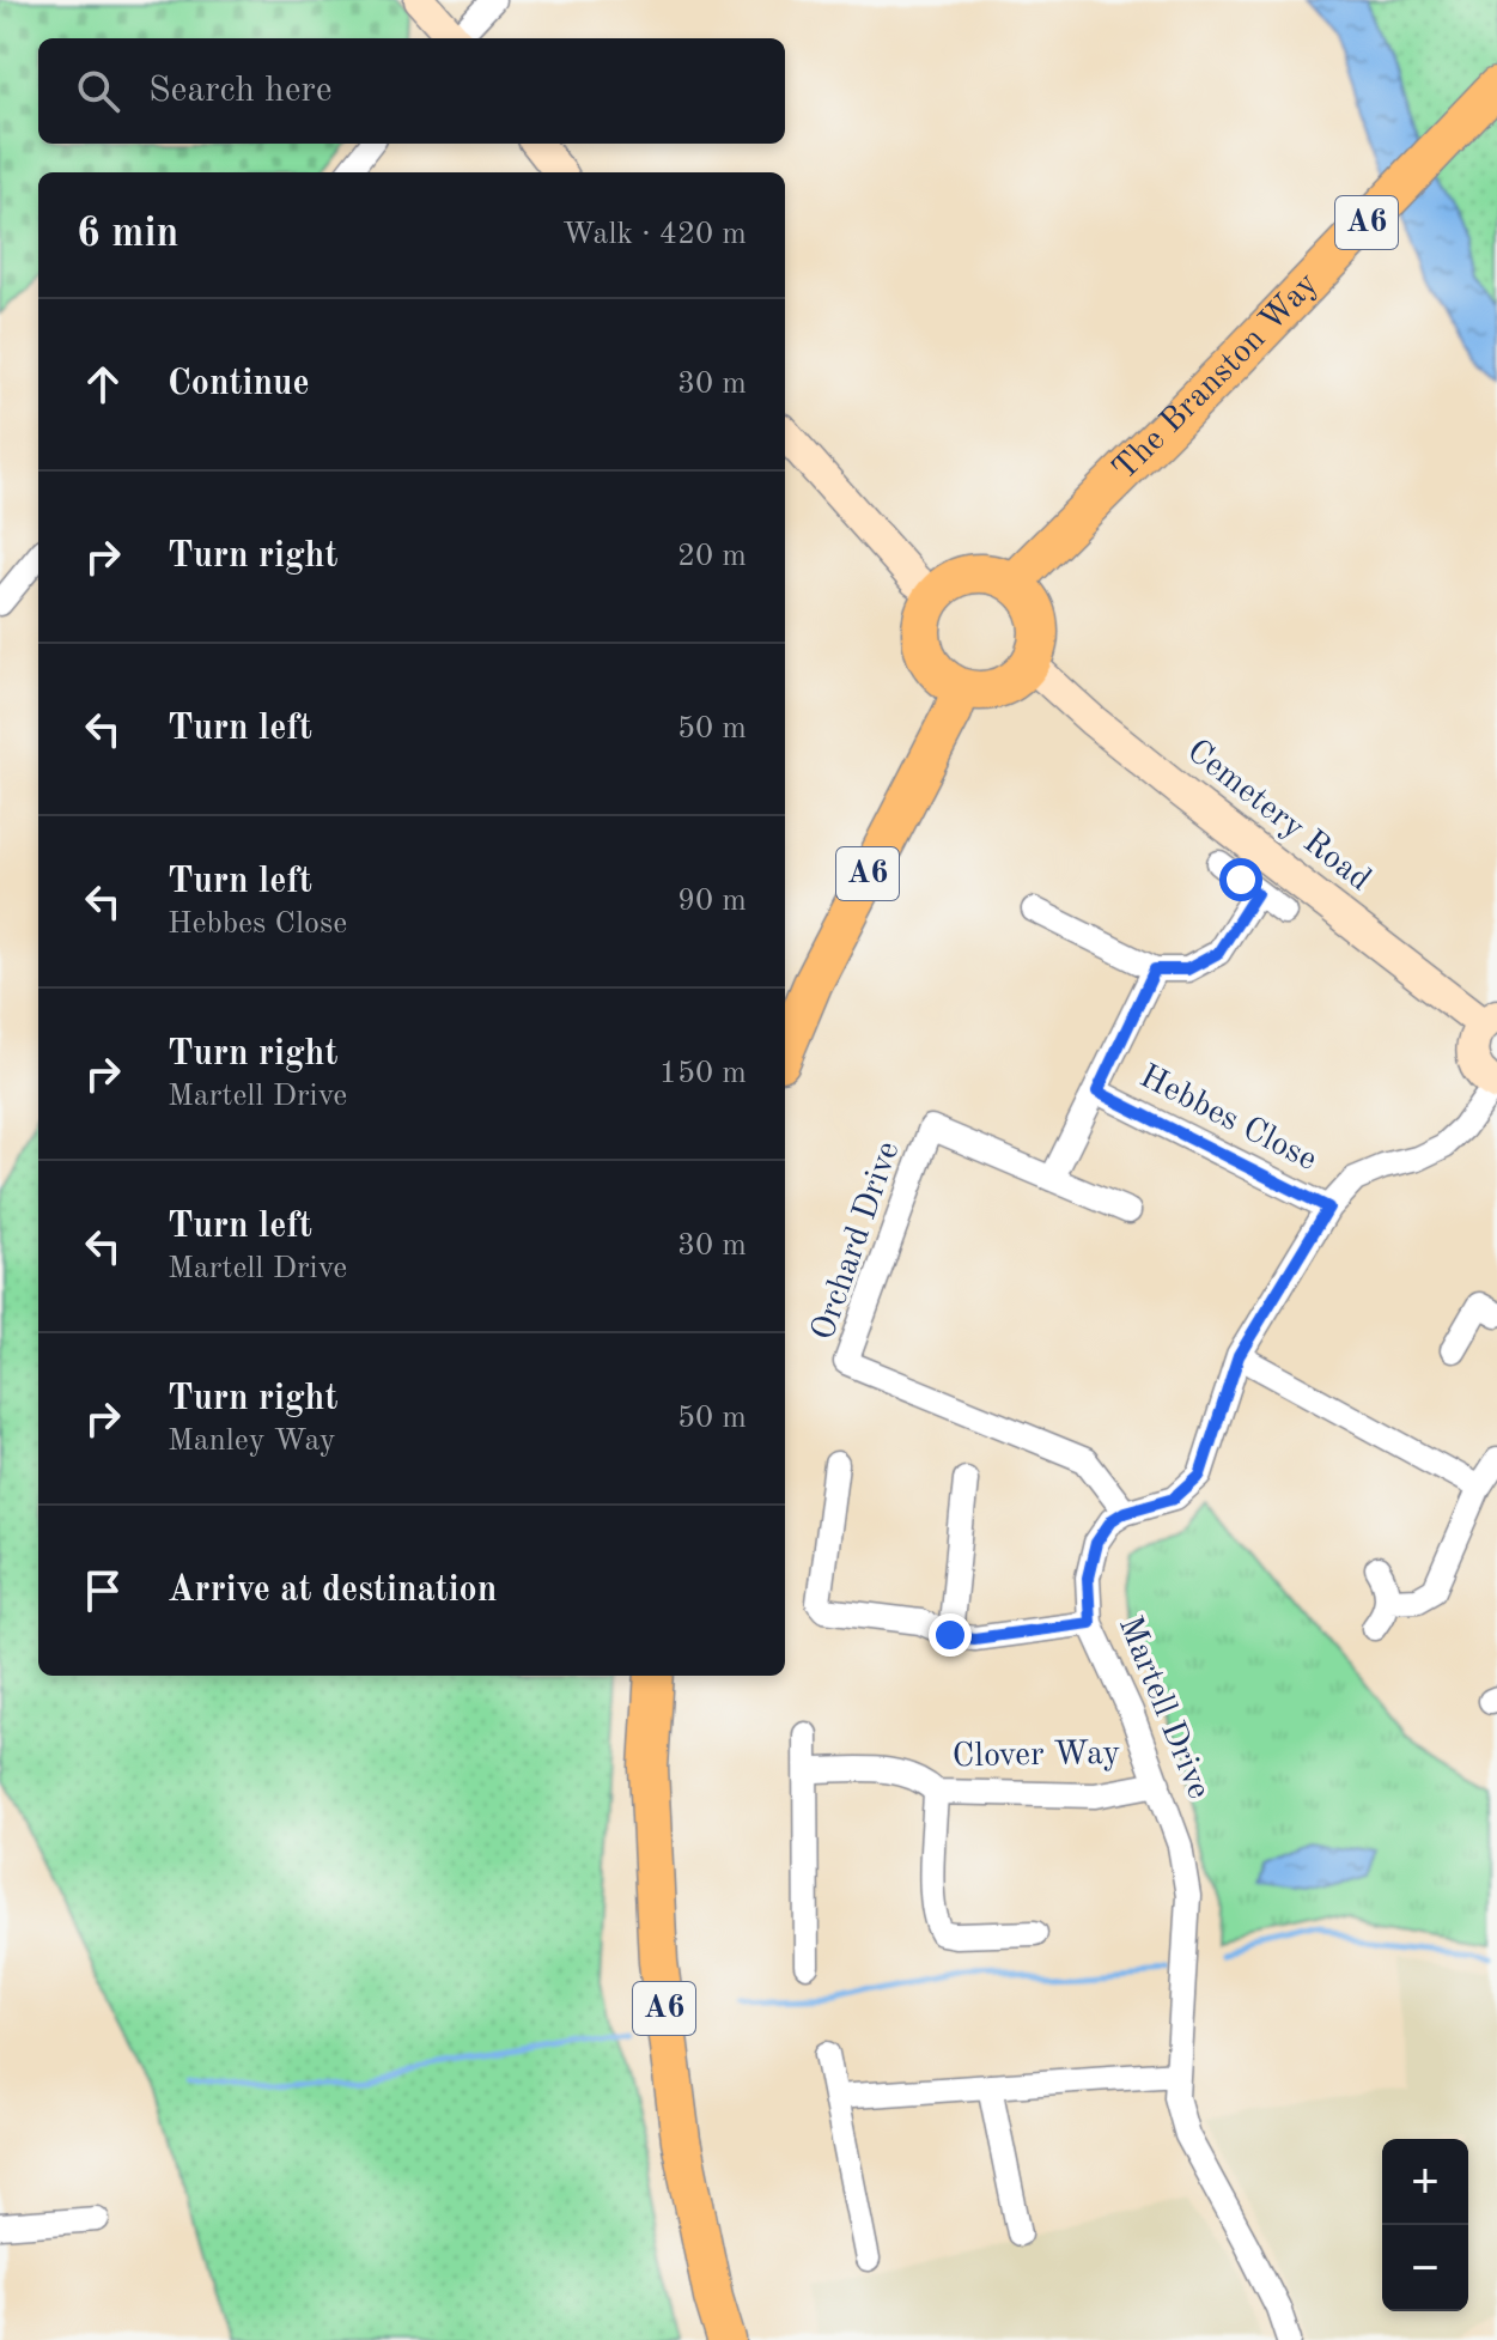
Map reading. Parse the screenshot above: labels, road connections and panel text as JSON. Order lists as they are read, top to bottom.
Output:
{
  "streets": {
    "highway": ["A6", "The Branston Way"],
    "main road": ["Cemetery Road"],
    "street": [
      "Hebbes Close",
      "Orchard Drive",
      "Martell Drive",
      "Clover Way"
    ]
  },
  "crossings": [
    ["A6", "The Branston Way"],
    ["A6", "Cemetery Road"],
    ["The Branston Way", "Cemetery Road"],
    ["Orchard Drive", "Martell Drive"],
    ["Martell Drive", "Clover Way"]
  ],
  "page": {
    "search": "Search here",
    "heading": ["6 min", "Walk · 420 m"],
    "list": [
      ["Continue", "30 m"],
      ["Turn right", "20 m"],
      ["Turn left", "50 m"],
      ["Turn left", "Hebbes Close", "90 m"],
      ["Turn right", "Martell Drive", "150 m"],
      ["Turn left", "Martell Drive", "30 m"],
      ["Turn right", "Manley Way", "50 m"],
      "Arrive at destination"
    ],
    "map_buttons": ["+", "−"]
  }
}
